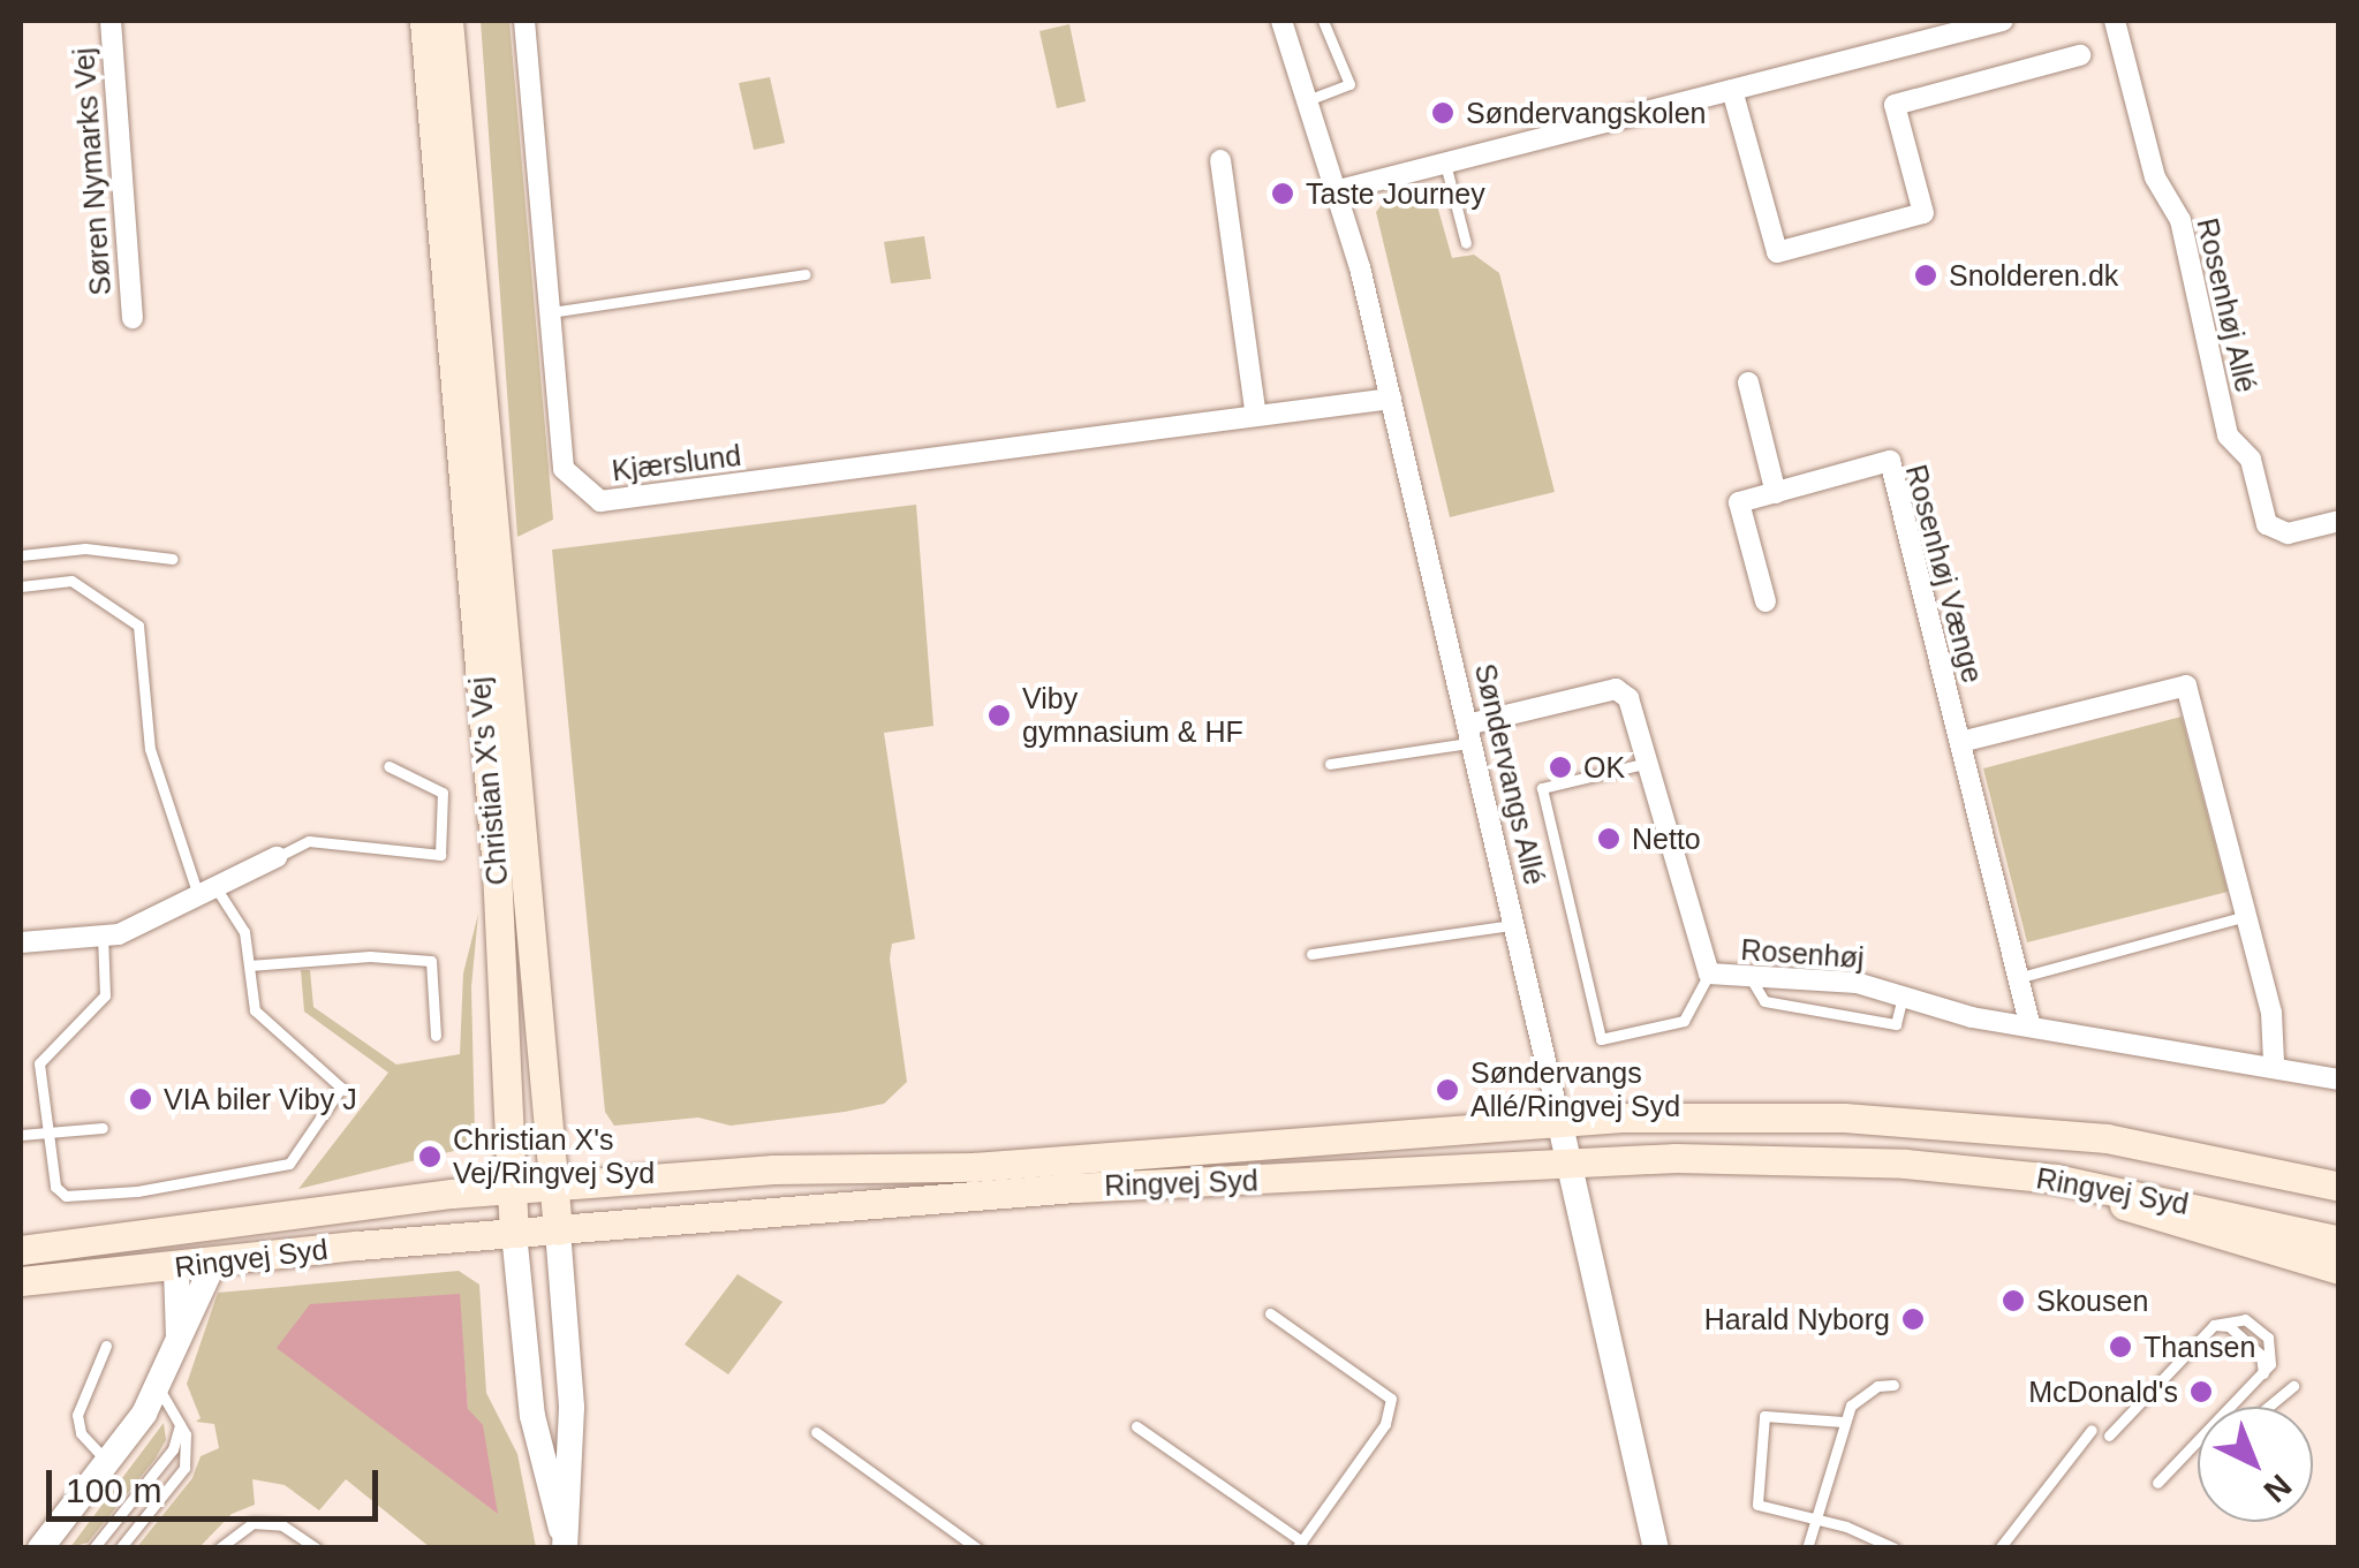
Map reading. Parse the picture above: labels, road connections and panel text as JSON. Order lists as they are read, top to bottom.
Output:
{
  "streets": {
    "main road": ["Christian X's Vej", "Ringvej Syd"],
    "street": [
      "Søren Nymarks Vej",
      "Rosenhøj Allé",
      "Kjærslund",
      "Rosenhøj Vænge",
      "Søndervangs Allé",
      "Rosenhøj"
    ]
  },
  "crossings": [
    ["Kjærslund", "Søndervangs Allé"],
    ["Rosenhøj Vænge", "Rosenhøj"],
    ["Søndervangs Allé", "Rosenhøj"],
    ["Søndervangs Allé", "Ringvej Syd"],
    ["Christian X's Vej", "Ringvej Syd"]
  ],
  "places": [
    "Søndervangskolen",
    "Taste Journey",
    "Snolderen.dk",
    "Viby gymnasium & HF",
    "OK",
    "Netto",
    "Søndervangs Allé/Ringvej Syd",
    "VIA biler Viby J",
    "Christian X's Vej/Ringvej Syd",
    "Skousen",
    "Harald Nyborg",
    "Thansen",
    "McDonald's"
  ],
  "scale_bar": "100 m",
  "north": "bottom right"
}
